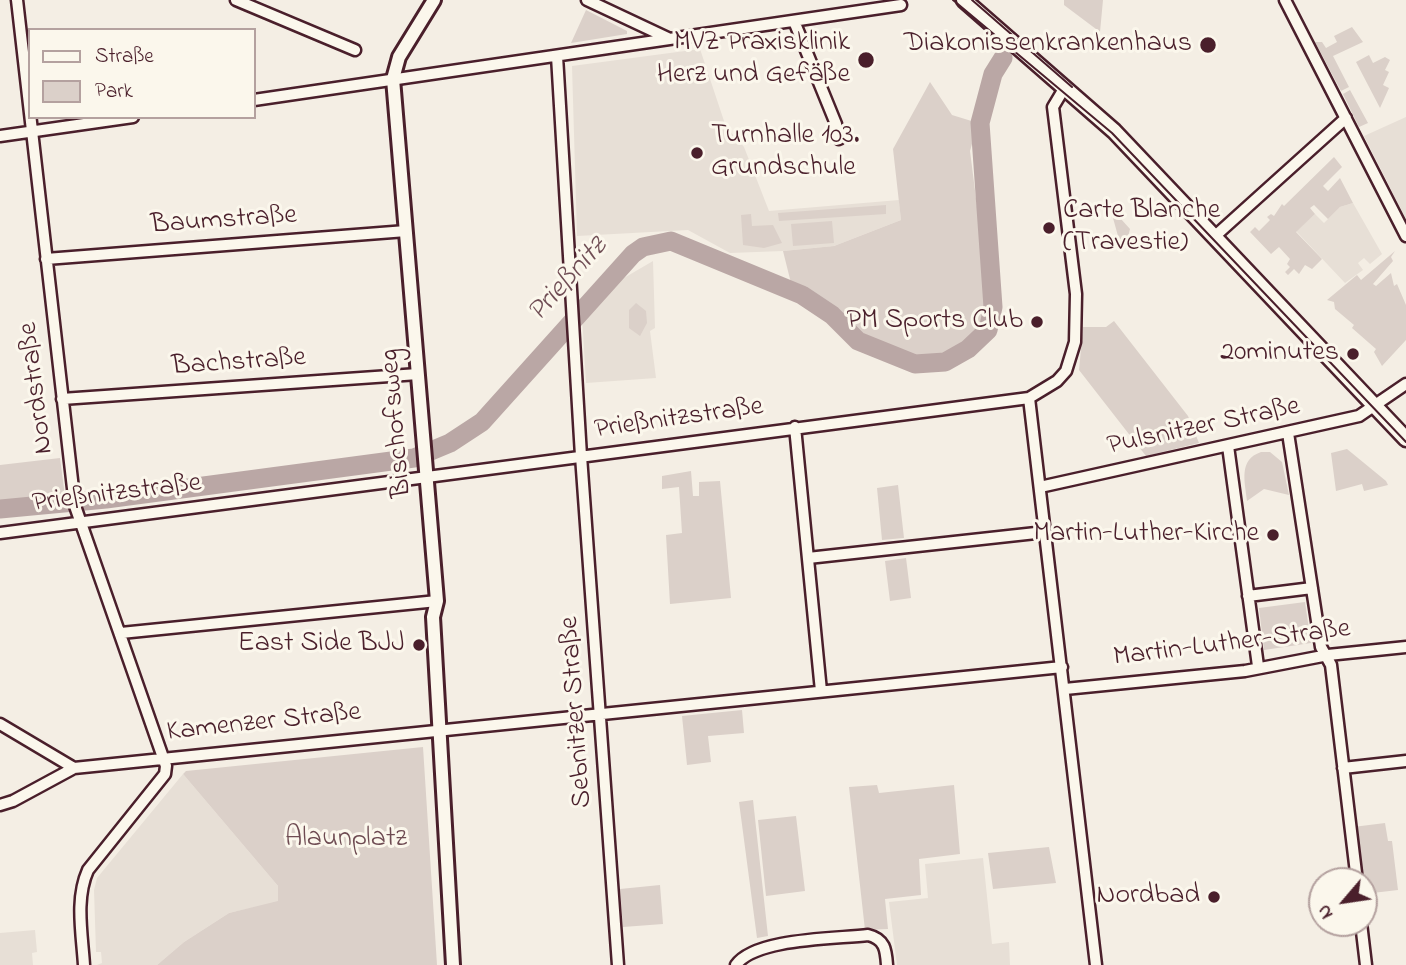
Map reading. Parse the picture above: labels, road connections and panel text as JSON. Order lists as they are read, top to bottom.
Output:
{
  "streets": {
    "street": [
      "Baumstraße",
      "Bachstraße",
      "Nordstraße",
      "Prießnitzstraße",
      "Bischofsweg",
      "Pulsnitzer Straße",
      "Martin-Luther-Straße",
      "Sebnitzer Straße",
      "Kamenzer Straße"
    ]
  },
  "crossings": [
    ["Baumstraße", "Nordstraße"],
    ["Baumstraße", "Bischofsweg"],
    ["Bachstraße", "Nordstraße"],
    ["Bachstraße", "Bischofsweg"],
    ["Nordstraße", "Prießnitzstraße"],
    ["Nordstraße", "Kamenzer Straße"],
    ["Prießnitzstraße", "Bischofsweg"],
    ["Prießnitzstraße", "Sebnitzer Straße"],
    ["Bischofsweg", "Kamenzer Straße"],
    ["Sebnitzer Straße", "Kamenzer Straße"]
  ],
  "water": ["Prießnitz"],
  "parks": ["Alaunplatz"],
  "places": [
    "Diakonissenkrankenhaus",
    "MVZ Praxisklinik Herz und Gefäße",
    "Turnhalle 103. Grundschule",
    "Carte Blanche (Travestie)",
    "PM Sports Club",
    "20minutes",
    "Martin-Luther-Kirche",
    "East Side BJJ",
    "Nordbad"
  ],
  "legend": ["Straße", "Park"],
  "north": "bottom left"
}
